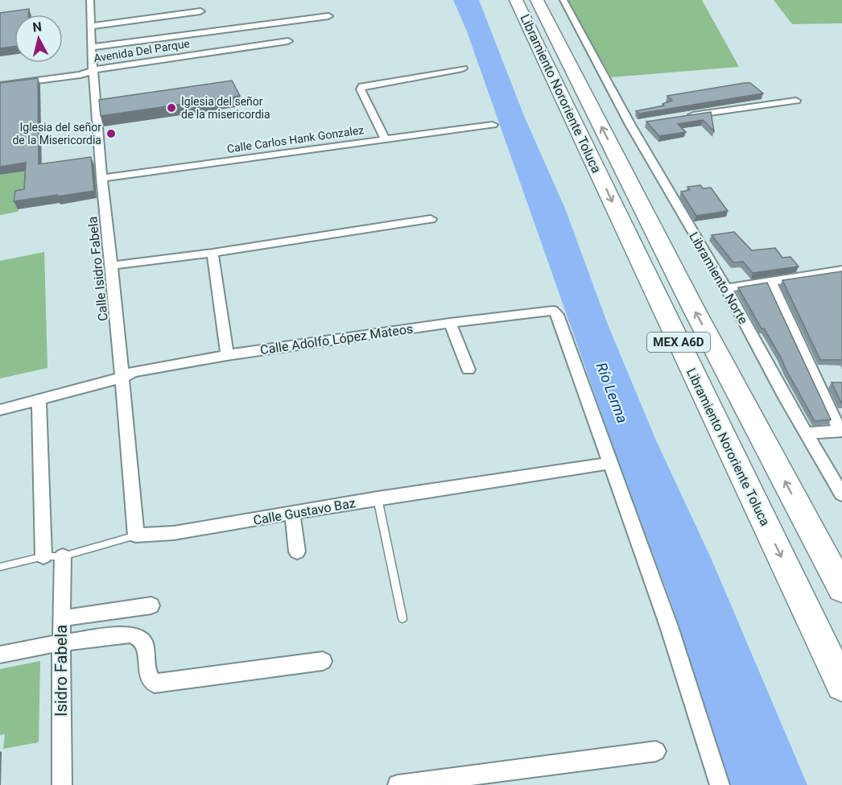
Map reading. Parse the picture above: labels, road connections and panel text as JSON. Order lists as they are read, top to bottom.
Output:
{
  "streets": {
    "highway": ["Libramiento Nororiente Toluca", "MEX A6D"],
    "street": [
      "Avenida Del Parque",
      "Calle Carlos Hank Gonzalez",
      "Calle Isidro Fabela",
      "Libramiento Norte",
      "Calle Adolfo López Mateos",
      "Calle Gustavo Baz",
      "Isidro Fabela"
    ]
  },
  "crossings": [
    ["Avenida Del Parque", "Calle Isidro Fabela"],
    ["Calle Carlos Hank Gonzalez", "Calle Isidro Fabela"],
    ["Calle Isidro Fabela", "Calle Adolfo López Mateos"],
    ["Calle Isidro Fabela", "Calle Gustavo Baz"],
    ["Calle Adolfo López Mateos", "Calle Gustavo Baz"],
    ["Calle Gustavo Baz", "Isidro Fabela"]
  ],
  "water": ["Río Lerma"],
  "places": ["Iglesia del señor de la misericordia", "Iglesia del señor de la Misericordia"],
  "north": "top"
}
